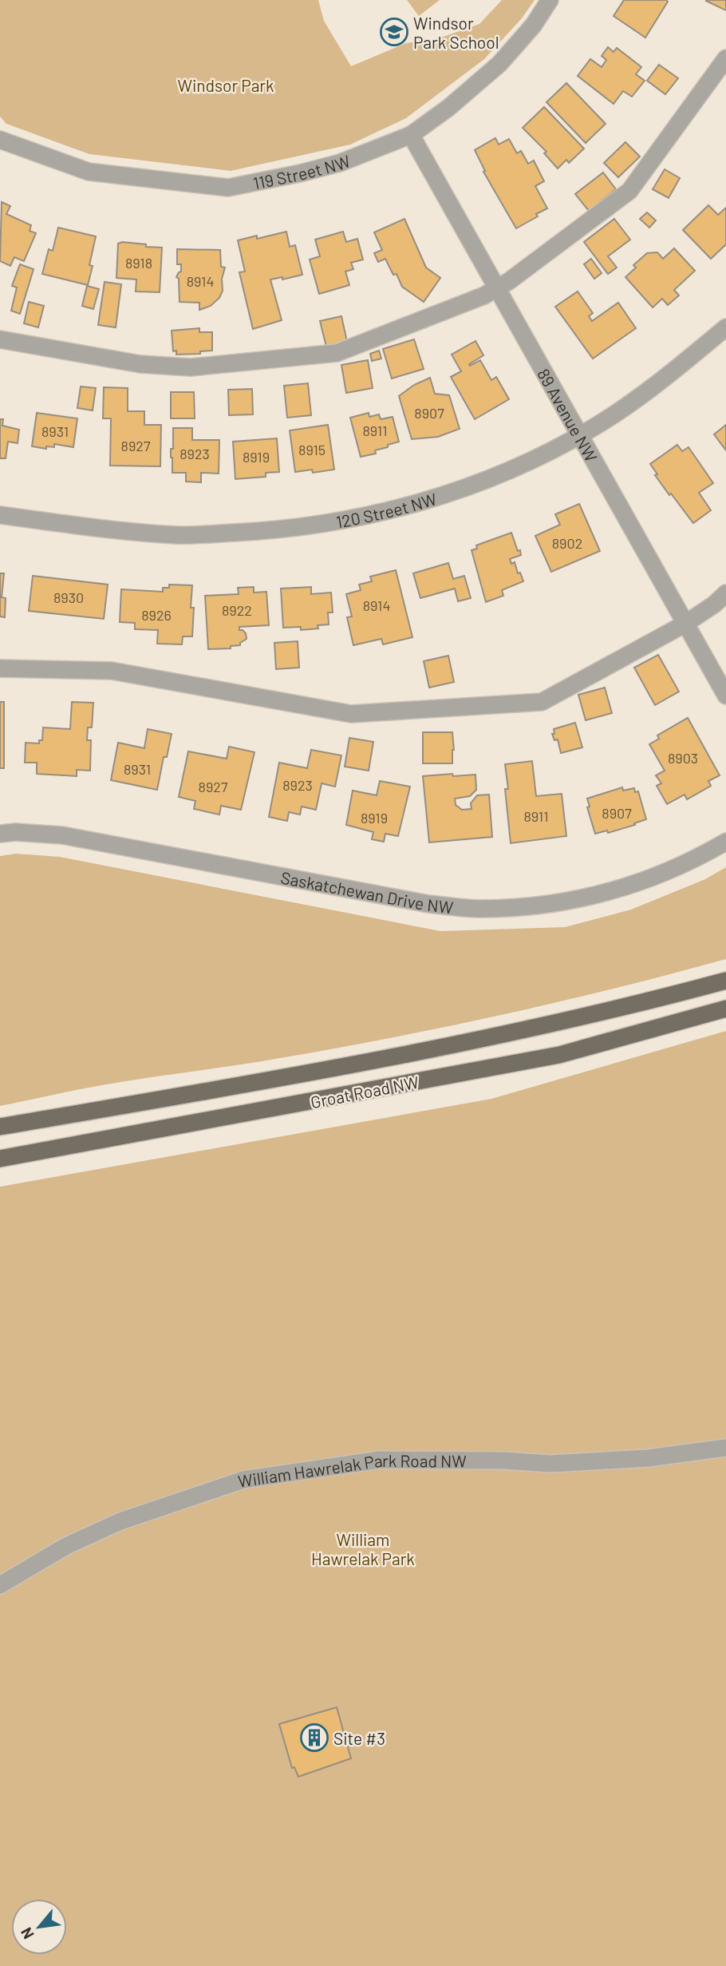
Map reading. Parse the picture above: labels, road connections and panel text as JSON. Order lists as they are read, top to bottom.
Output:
{
  "streets": {
    "main road": ["Groat Road NW"],
    "street": [
      "119 Street NW",
      "89 Avenue NW",
      "120 Street NW",
      "Saskatchewan Drive NW",
      "William Hawrelak Park Road NW"
    ]
  },
  "crossings": [
    ["119 Street NW", "89 Avenue NW"],
    ["89 Avenue NW", "120 Street NW"]
  ],
  "parks": ["Windsor Park", "William Hawrelak Park"],
  "places": {
    "school or university": ["Windsor Park School"],
    "building": ["Site #3"]
  },
  "house_numbers": [
    "8918",
    "8914",
    "8907",
    "8911",
    "8931",
    "8927",
    "8915",
    "8923",
    "8919",
    "8902",
    "8930",
    "8914",
    "8922",
    "8926",
    "8903",
    "8931",
    "8923",
    "8927",
    "8907",
    "8911",
    "8919"
  ],
  "north": "bottom left"
}
